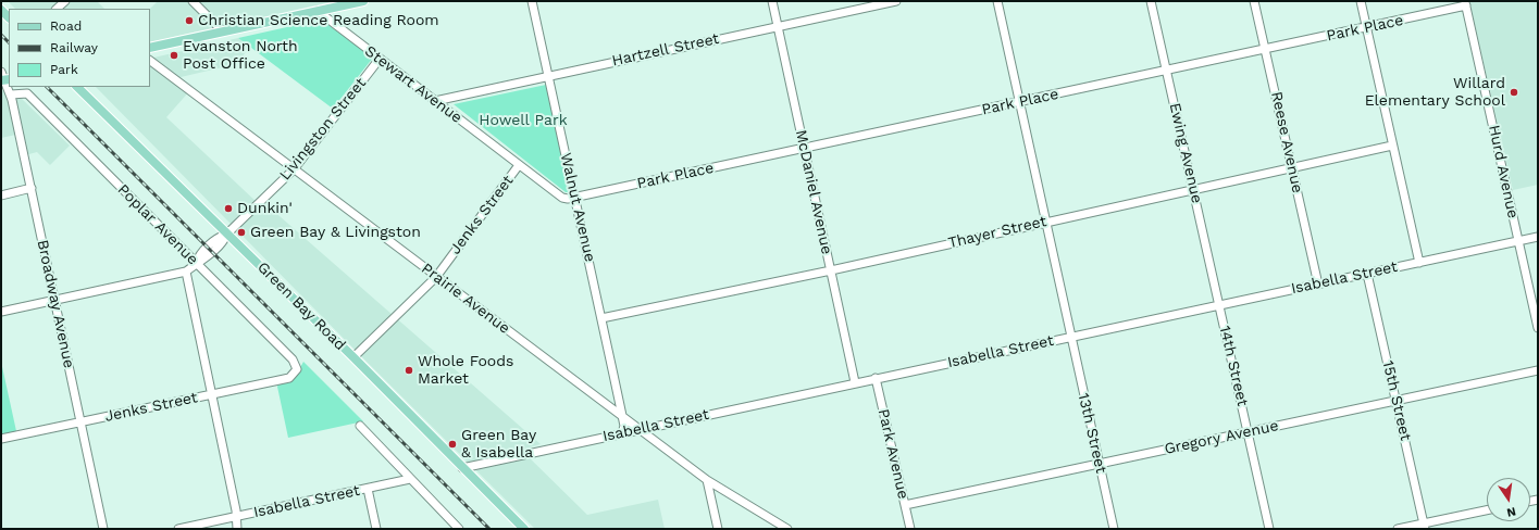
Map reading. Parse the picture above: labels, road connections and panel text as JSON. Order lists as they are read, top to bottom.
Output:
{
  "streets": {
    "main road": ["Green Bay Road"],
    "street": [
      "Park Place",
      "Hartzell Street",
      "Stewart Avenue",
      "Livingston Street",
      "Reese Avenue",
      "Ewing Avenue",
      "Hurd Avenue",
      "McDaniel Avenue",
      "Walnut Avenue",
      "Jenks Street",
      "Poplar Avenue",
      "Thayer Street",
      "Isabella Street",
      "Prairie Avenue",
      "Broadway Avenue",
      "14th Street",
      "15th Street",
      "13th Street",
      "Gregory Avenue",
      "Park Avenue"
    ]
  },
  "crossings": [
    ["Park Place", "Stewart Avenue"],
    ["Park Place", "Reese Avenue"],
    ["Park Place", "Ewing Avenue"],
    ["Park Place", "Hurd Avenue"],
    ["Park Place", "McDaniel Avenue"],
    ["Park Place", "Walnut Avenue"],
    ["Park Place", "13th Street"],
    ["Hartzell Street", "Stewart Avenue"],
    ["Hartzell Street", "McDaniel Avenue"],
    ["Hartzell Street", "Walnut Avenue"],
    ["Stewart Avenue", "Livingston Street"],
    ["Stewart Avenue", "Walnut Avenue"],
    ["Stewart Avenue", "Jenks Street"],
    ["Livingston Street", "Poplar Avenue"],
    ["Livingston Street", "Prairie Avenue"],
    ["Livingston Street", "Broadway Avenue"],
    ["Livingston Street", "Green Bay Road"],
    ["Reese Avenue", "Thayer Street"],
    ["Reese Avenue", "Isabella Street"],
    ["Ewing Avenue", "Thayer Street"],
    ["Ewing Avenue", "Isabella Street"],
    ["Ewing Avenue", "14th Street"],
    ["Hurd Avenue", "Isabella Street"],
    ["McDaniel Avenue", "Thayer Street"],
    ["McDaniel Avenue", "Isabella Street"],
    ["Walnut Avenue", "Thayer Street"],
    ["Walnut Avenue", "Isabella Street"],
    ["Walnut Avenue", "Prairie Avenue"],
    ["Jenks Street", "Poplar Avenue"],
    ["Jenks Street", "Prairie Avenue"],
    ["Jenks Street", "Broadway Avenue"],
    ["Jenks Street", "Green Bay Road"],
    ["Poplar Avenue", "Broadway Avenue"],
    ["Thayer Street", "13th Street"],
    ["Isabella Street", "Prairie Avenue"],
    ["Isabella Street", "Green Bay Road"],
    ["Isabella Street", "14th Street"],
    ["Isabella Street", "15th Street"],
    ["Isabella Street", "13th Street"],
    ["Isabella Street", "Park Avenue"],
    ["14th Street", "Gregory Avenue"],
    ["15th Street", "Gregory Avenue"],
    ["13th Street", "Gregory Avenue"],
    ["Gregory Avenue", "Park Avenue"]
  ],
  "parks": ["Howell Park"],
  "places": [
    "Christian Science Reading Room",
    "Evanston North Post Office",
    "Willard Elementary School",
    "Dunkin'",
    "Green Bay & Livingston",
    "Whole Foods Market",
    "Green Bay & Isabella"
  ],
  "legend": ["Road", "Railway", "Park"],
  "north": "bottom"
}
